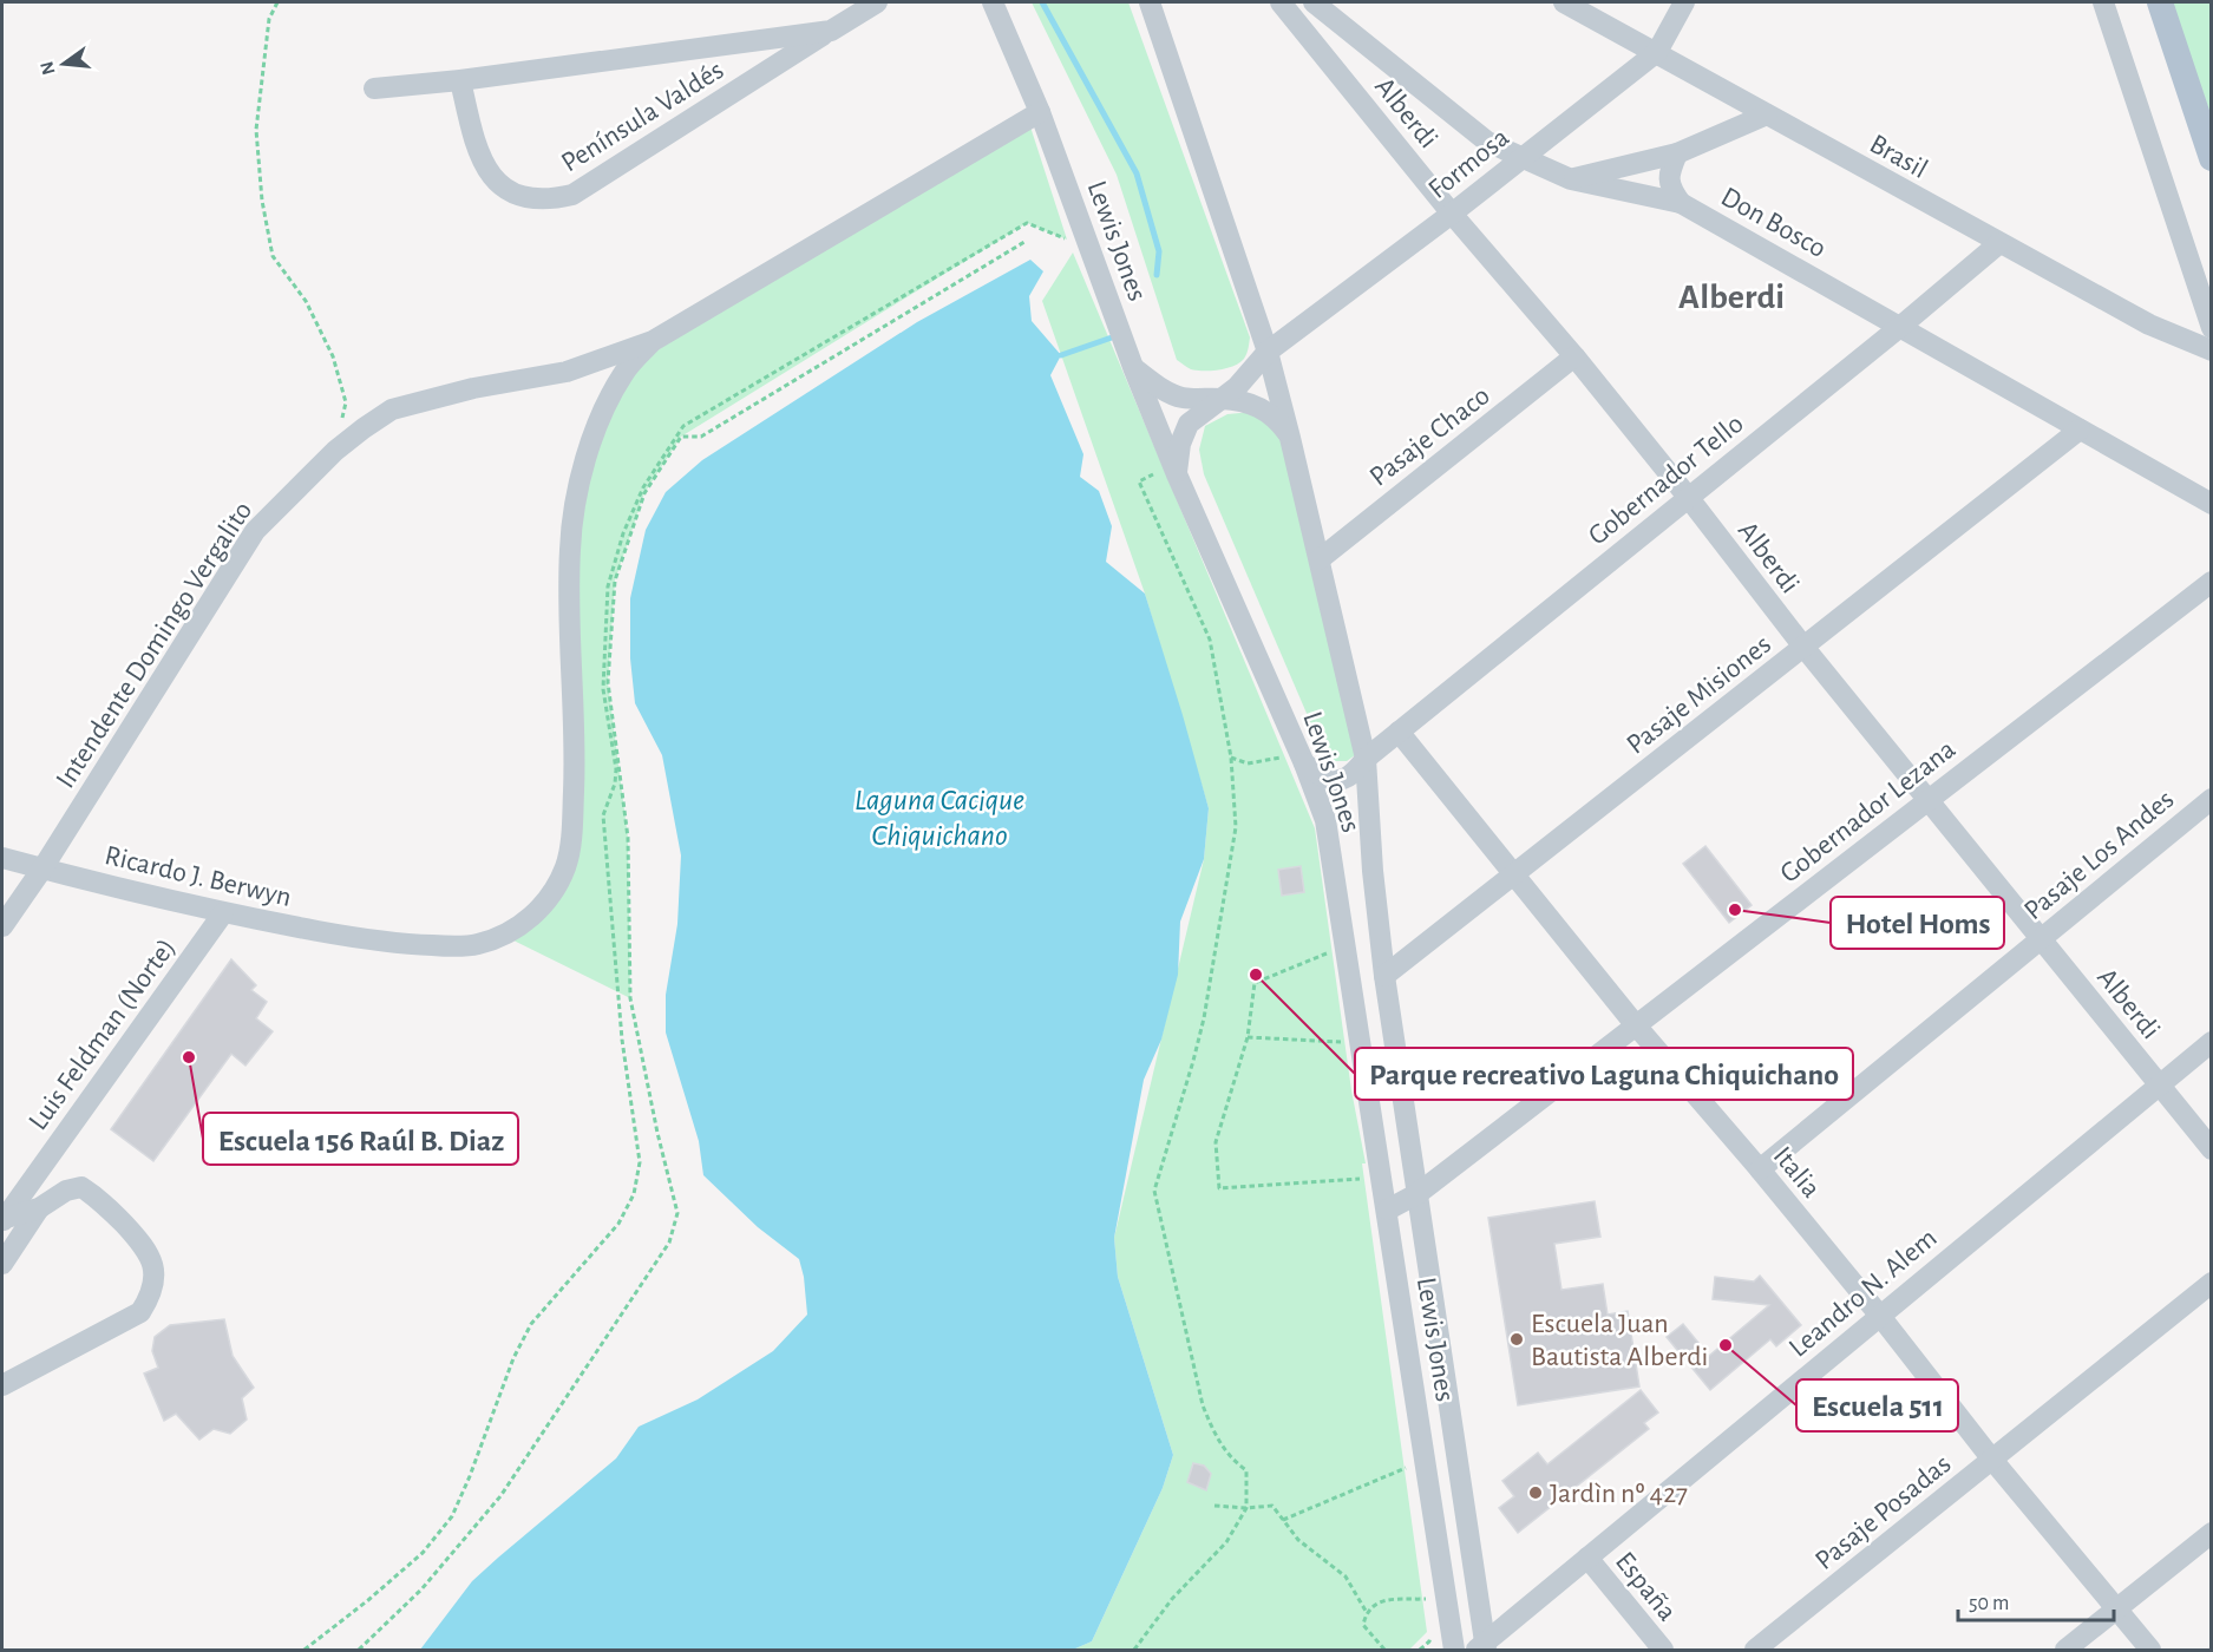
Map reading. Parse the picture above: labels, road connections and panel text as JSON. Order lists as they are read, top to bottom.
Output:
{
  "streets": {
    "street": [
      "Alberdi",
      "Península Valdés",
      "Brasil",
      "Formosa",
      "Don Bosco",
      "Lewis Jones",
      "Pasaje Chaco",
      "Gobernador Tello",
      "Intendente Domingo Vergalito",
      "Pasaje Misiones",
      "Gobernador Lezana",
      "Pasaje Los Andes",
      "Ricardo J. Berwyn",
      "Luis Feldman (Norte)",
      "Italia",
      "Leandro N. Alem",
      "Pasaje Posadas",
      "España"
    ]
  },
  "crossings": [
    ["Alberdi", "Formosa"],
    ["Alberdi", "Pasaje Chaco"],
    ["Alberdi", "Gobernador Tello"],
    ["Alberdi", "Pasaje Misiones"],
    ["Alberdi", "Gobernador Lezana"],
    ["Alberdi", "Pasaje Los Andes"],
    ["Alberdi", "Leandro N. Alem"],
    ["Brasil", "Formosa"],
    ["Brasil", "Gobernador Tello"],
    ["Formosa", "Don Bosco"],
    ["Formosa", "Lewis Jones"],
    ["Don Bosco", "Gobernador Tello"],
    ["Don Bosco", "Pasaje Misiones"],
    ["Lewis Jones", "Pasaje Chaco"],
    ["Lewis Jones", "Gobernador Tello"],
    ["Lewis Jones", "Pasaje Misiones"],
    ["Lewis Jones", "Gobernador Lezana"],
    ["Lewis Jones", "Leandro N. Alem"],
    ["Gobernador Tello", "Italia"],
    ["Intendente Domingo Vergalito", "Ricardo J. Berwyn"],
    ["Pasaje Misiones", "Italia"],
    ["Gobernador Lezana", "Italia"],
    ["Pasaje Los Andes", "Italia"],
    ["Ricardo J. Berwyn", "Luis Feldman (Norte)"],
    ["Italia", "Leandro N. Alem"],
    ["Italia", "Pasaje Posadas"],
    ["Leandro N. Alem", "España"]
  ],
  "districts": ["Alberdi"],
  "water": ["Laguna Cacique Chiquichano"],
  "places": [
    "Hotel Homs",
    "Parque recreativo Laguna Chiquichano",
    "Escuela 156 Raúl B. Diaz",
    "Escuela Juan Bautista Alberdi",
    "Escuela 511",
    "Jardìn nº 427"
  ],
  "scale_bar": "50 m",
  "north": "left"
}
